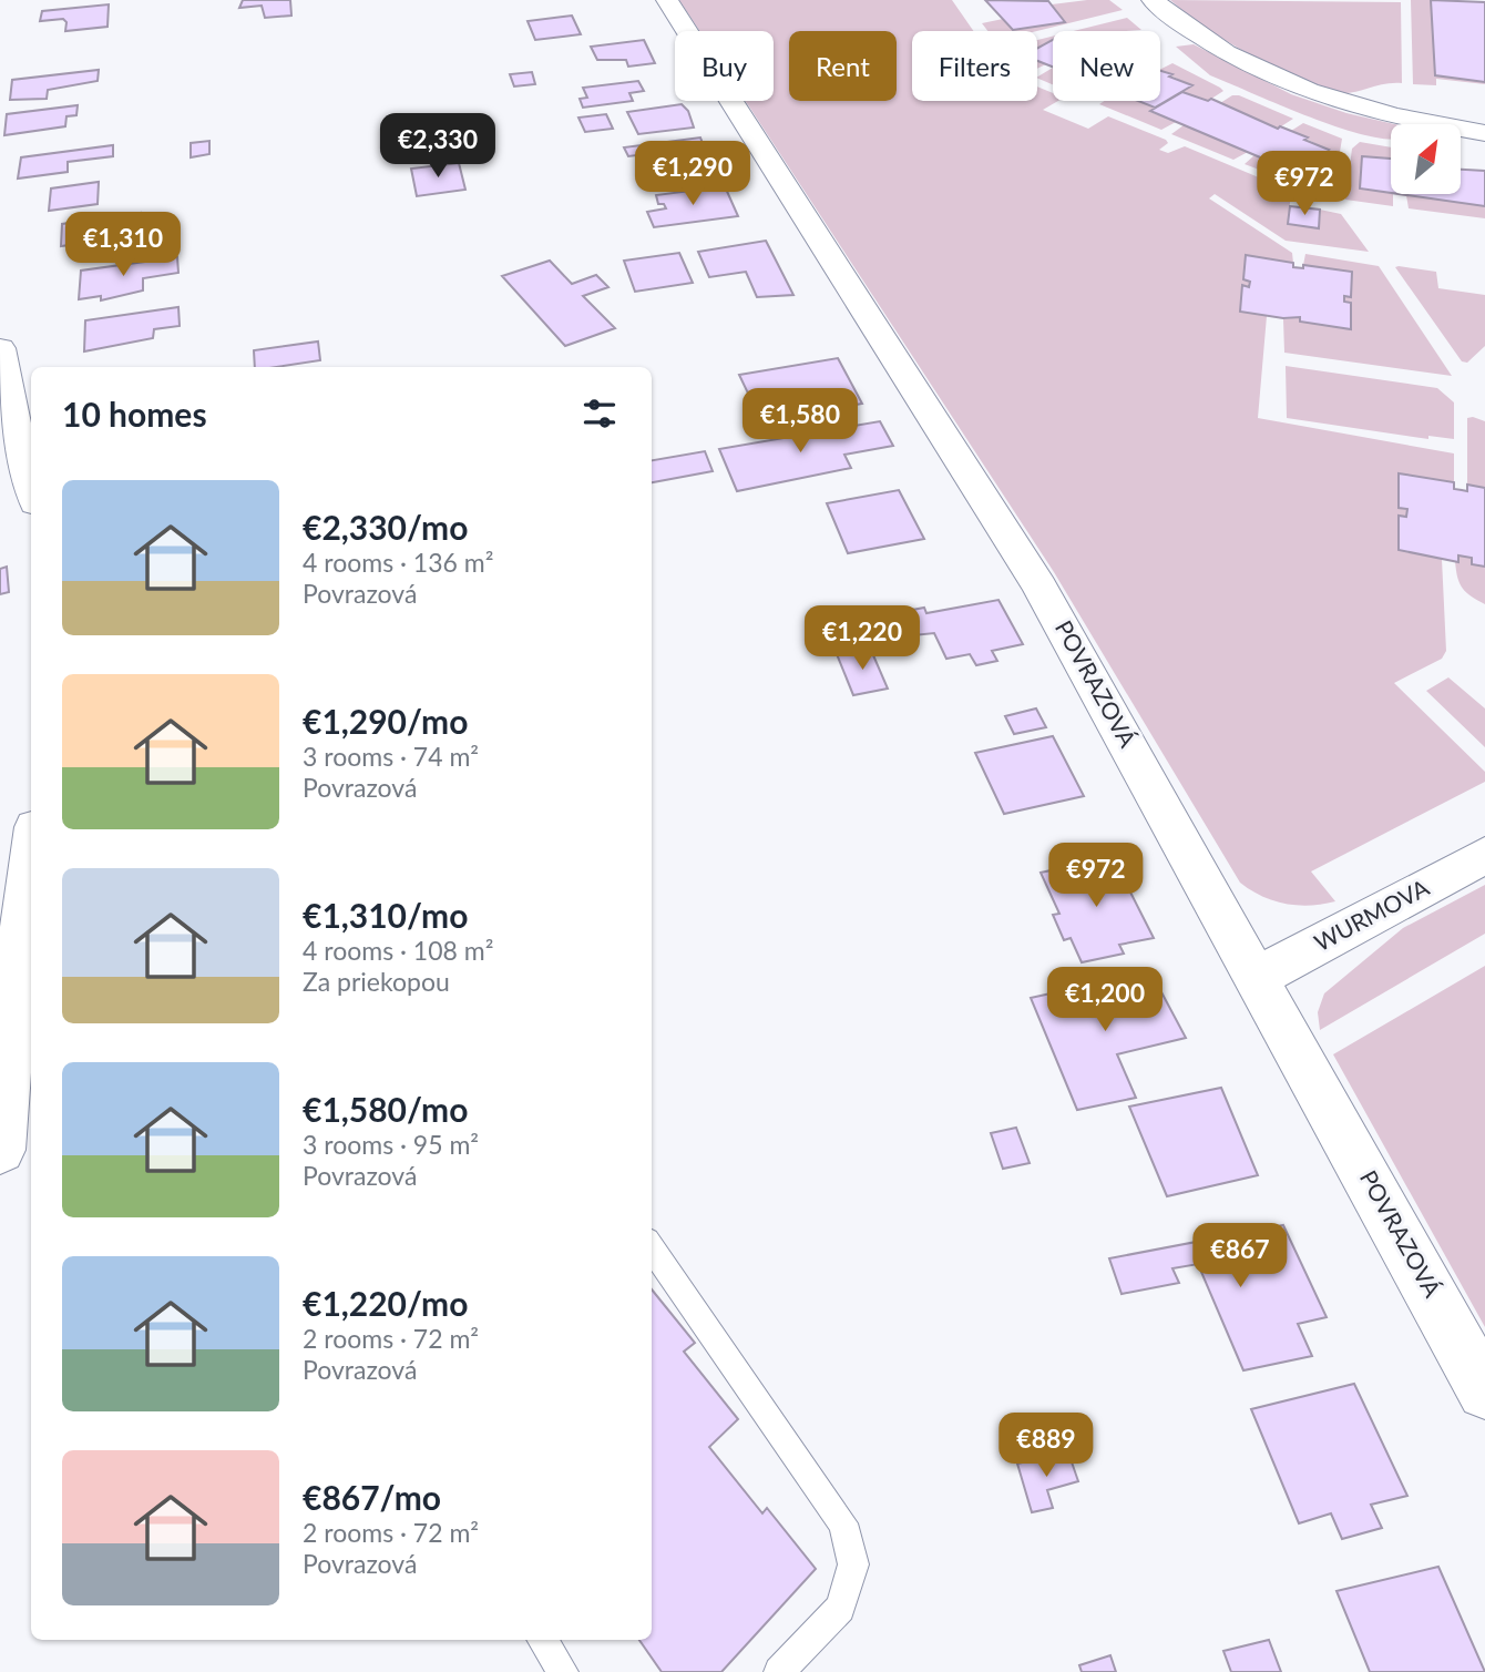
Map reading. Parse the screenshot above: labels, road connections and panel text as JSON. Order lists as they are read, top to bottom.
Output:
{
  "streets": {
    "street": ["POVRAZOVÁ", "WURMOVA"]
  },
  "crossings": [
    ["POVRAZOVÁ", "WURMOVA"]
  ],
  "north": "top right",
  "page": {
    "chip": [
      "Buy",
      "Rent",
      "Filters",
      "New"
    ],
    "price": [
      "€2,330",
      "€1,290",
      "€972",
      "€1,310",
      "€1,580",
      "€1,220",
      "€972",
      "€1,200",
      "€867",
      "€889"
    ],
    "heading": "10 homes",
    "list": [
      {
        "name": "€2,330/mo",
        "note": "4 rooms · 136 m² · Povrazová"
      },
      {
        "name": "€1,290/mo",
        "note": "3 rooms · 74 m² · Povrazová"
      },
      {
        "name": "€1,310/mo",
        "note": "4 rooms · 108 m² · Za priekopou"
      },
      {
        "name": "€1,580/mo",
        "note": "3 rooms · 95 m² · Povrazová"
      },
      {
        "name": "€1,220/mo",
        "note": "2 rooms · 72 m² · Povrazová"
      },
      {
        "name": "€867/mo",
        "note": "2 rooms · 72 m² · Povrazová"
      }
    ]
  }
}
